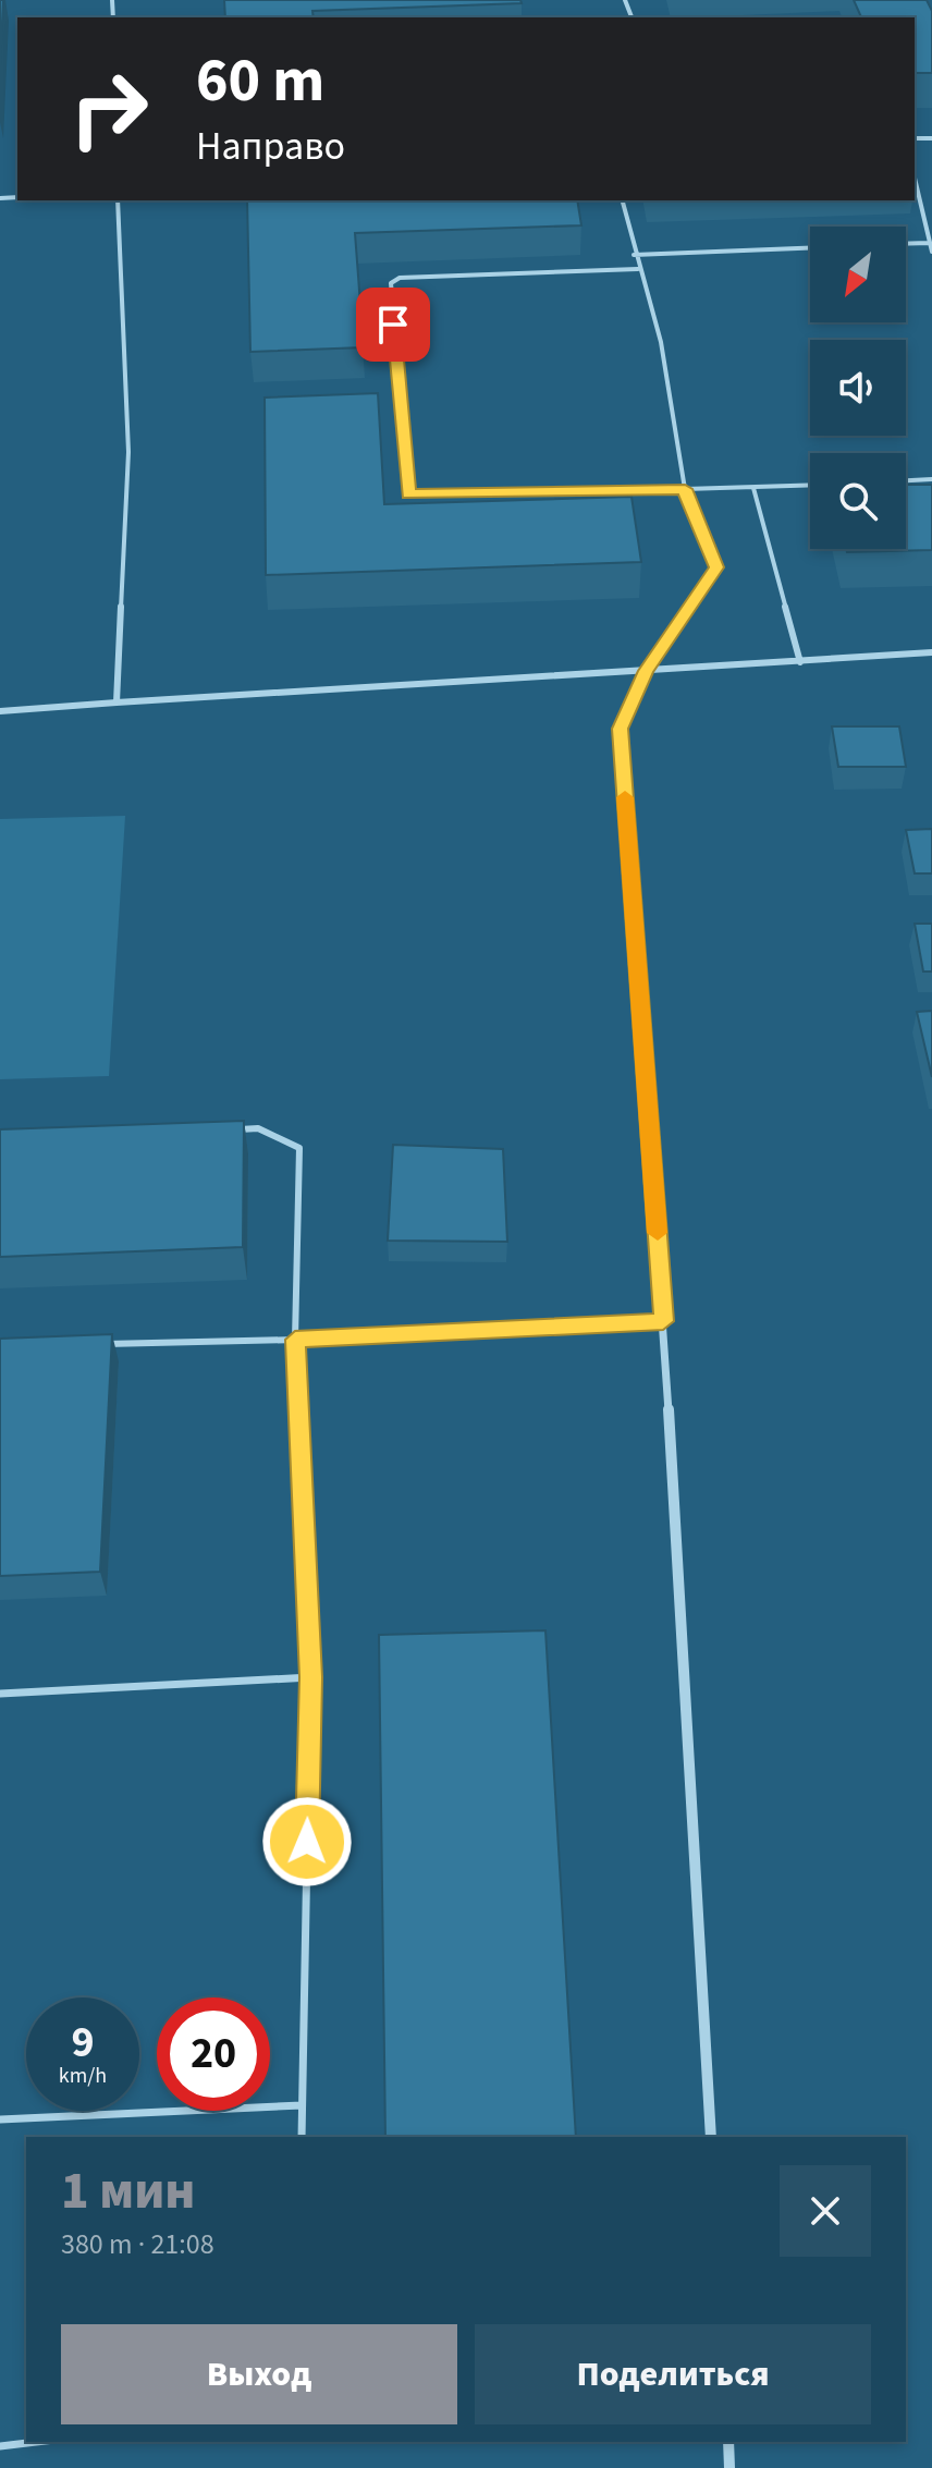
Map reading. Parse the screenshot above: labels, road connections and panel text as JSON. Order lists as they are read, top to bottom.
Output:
{
  "north": "bottom left",
  "page": {
    "turn": ["60 m", "Направо"],
    "speed": "9 km/h",
    "limit": "20",
    "heading": ["1 мин", "380 m · 21:08"],
    "buttons": ["Выход", "Поделиться"]
  }
}
